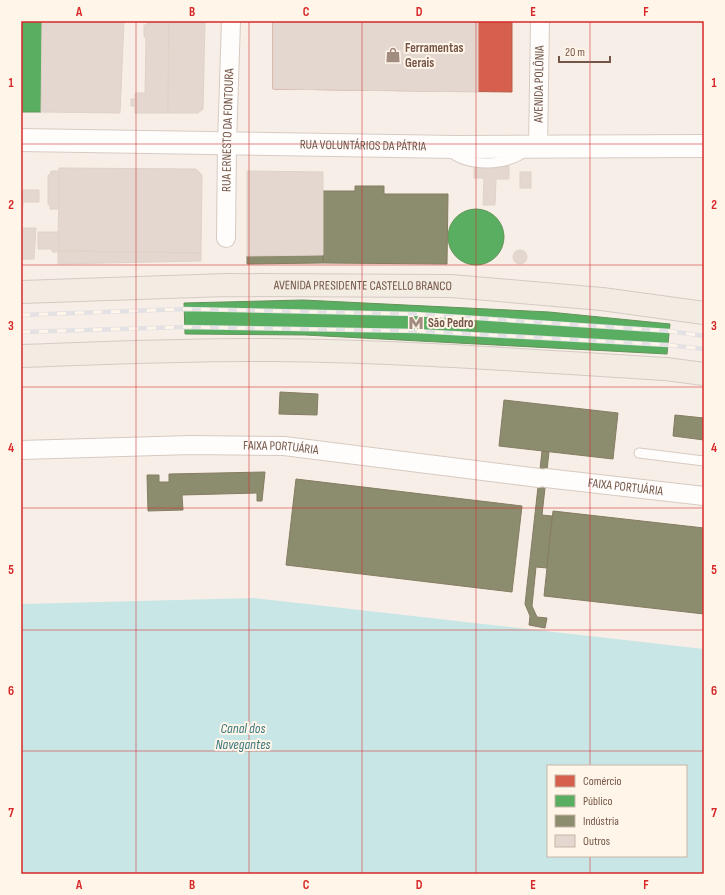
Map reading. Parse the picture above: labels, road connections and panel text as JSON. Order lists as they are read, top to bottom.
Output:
{
  "streets": {
    "main road": ["RUA VOLUNTÁRIOS DA PÁTRIA", "AVENIDA PRESIDENTE CASTELLO BRANCO"],
    "street": ["AVENIDA POLÔNIA", "RUA ERNESTO DA FONTOURA", "FAIXA PORTUÁRIA"]
  },
  "crossings": [
    ["AVENIDA POLÔNIA", "RUA VOLUNTÁRIOS DA PÁTRIA"],
    ["RUA ERNESTO DA FONTOURA", "RUA VOLUNTÁRIOS DA PÁTRIA"]
  ],
  "water": ["Canal dos Navegantes"],
  "places": {
    "shop": ["Ferramentas Gerais"],
    "metro station": ["São Pedro"]
  },
  "legend": [
    "Comércio",
    "Público",
    "Indústria",
    "Outros"
  ],
  "scale_bar": "20 m",
  "grid": {
    "columns": [
      "A",
      "B",
      "C",
      "D",
      "E",
      "F"
    ],
    "rows": [
      "1",
      "2",
      "3",
      "4",
      "5",
      "6",
      "7"
    ]
  }
}
